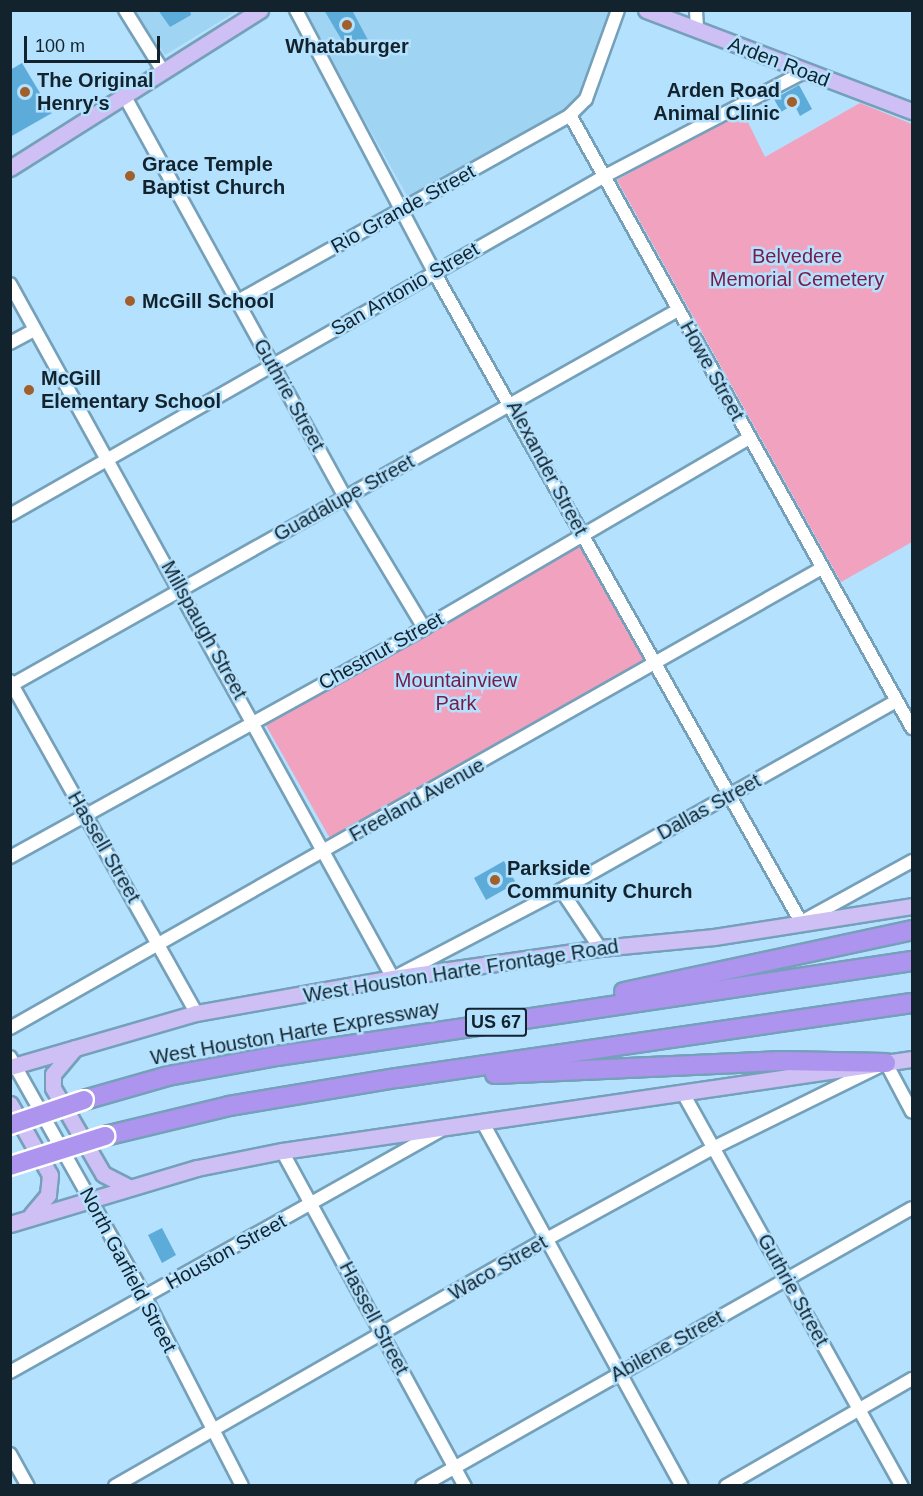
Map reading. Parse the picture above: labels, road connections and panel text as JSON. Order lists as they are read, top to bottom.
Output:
{
  "streets": {
    "highway": ["US 67", "West Houston Harte Expressway"],
    "main road": ["Arden Road", "West Houston Harte Frontage Road"],
    "street": [
      "Rio Grande Street",
      "San Antonio Street",
      "Howe Street",
      "Guthrie Street",
      "Alexander Street",
      "Guadalupe Street",
      "Millspaugh Street",
      "Chestnut Street",
      "Freeland Avenue",
      "Dallas Street",
      "Hassell Street",
      "Houston Street",
      "Waco Street",
      "North Garfield Street",
      "Abilene Street"
    ]
  },
  "crossings": [
    ["Arden Road", "San Antonio Street"],
    ["Rio Grande Street", "Howe Street"],
    ["Rio Grande Street", "Guthrie Street"],
    ["Rio Grande Street", "Alexander Street"],
    ["San Antonio Street", "Howe Street"],
    ["San Antonio Street", "Guthrie Street"],
    ["San Antonio Street", "Alexander Street"],
    ["San Antonio Street", "Millspaugh Street"],
    ["Howe Street", "Guadalupe Street"],
    ["Howe Street", "Chestnut Street"],
    ["Howe Street", "Freeland Avenue"],
    ["Howe Street", "Dallas Street"],
    ["Guthrie Street", "Guadalupe Street"],
    ["Guthrie Street", "Chestnut Street"],
    ["Guthrie Street", "Waco Street"],
    ["Guthrie Street", "Abilene Street"],
    ["Alexander Street", "Guadalupe Street"],
    ["Alexander Street", "Chestnut Street"],
    ["Alexander Street", "Freeland Avenue"],
    ["Alexander Street", "Dallas Street"],
    ["Alexander Street", "West Houston Harte Frontage Road"],
    ["Guadalupe Street", "Millspaugh Street"],
    ["Guadalupe Street", "Hassell Street"],
    ["Millspaugh Street", "Chestnut Street"],
    ["Millspaugh Street", "Freeland Avenue"],
    ["Millspaugh Street", "Dallas Street"],
    ["Millspaugh Street", "West Houston Harte Frontage Road"],
    ["Chestnut Street", "Hassell Street"],
    ["Freeland Avenue", "Hassell Street"],
    ["Dallas Street", "West Houston Harte Frontage Road"],
    ["Hassell Street", "West Houston Harte Frontage Road"],
    ["Hassell Street", "Houston Street"],
    ["Hassell Street", "Waco Street"],
    ["Hassell Street", "Abilene Street"],
    ["West Houston Harte Frontage Road", "North Garfield Street"],
    ["Houston Street", "North Garfield Street"],
    ["Waco Street", "North Garfield Street"]
  ],
  "parks": ["Belvedere Memorial Cemetery", "Mountainview Park"],
  "places": [
    "Whataburger",
    "The Original Henry's",
    "Arden Road Animal Clinic",
    "Grace Temple Baptist Church",
    "McGill School",
    "McGill Elementary School",
    "Parkside Community Church"
  ],
  "scale_bar": "100 m"
}
